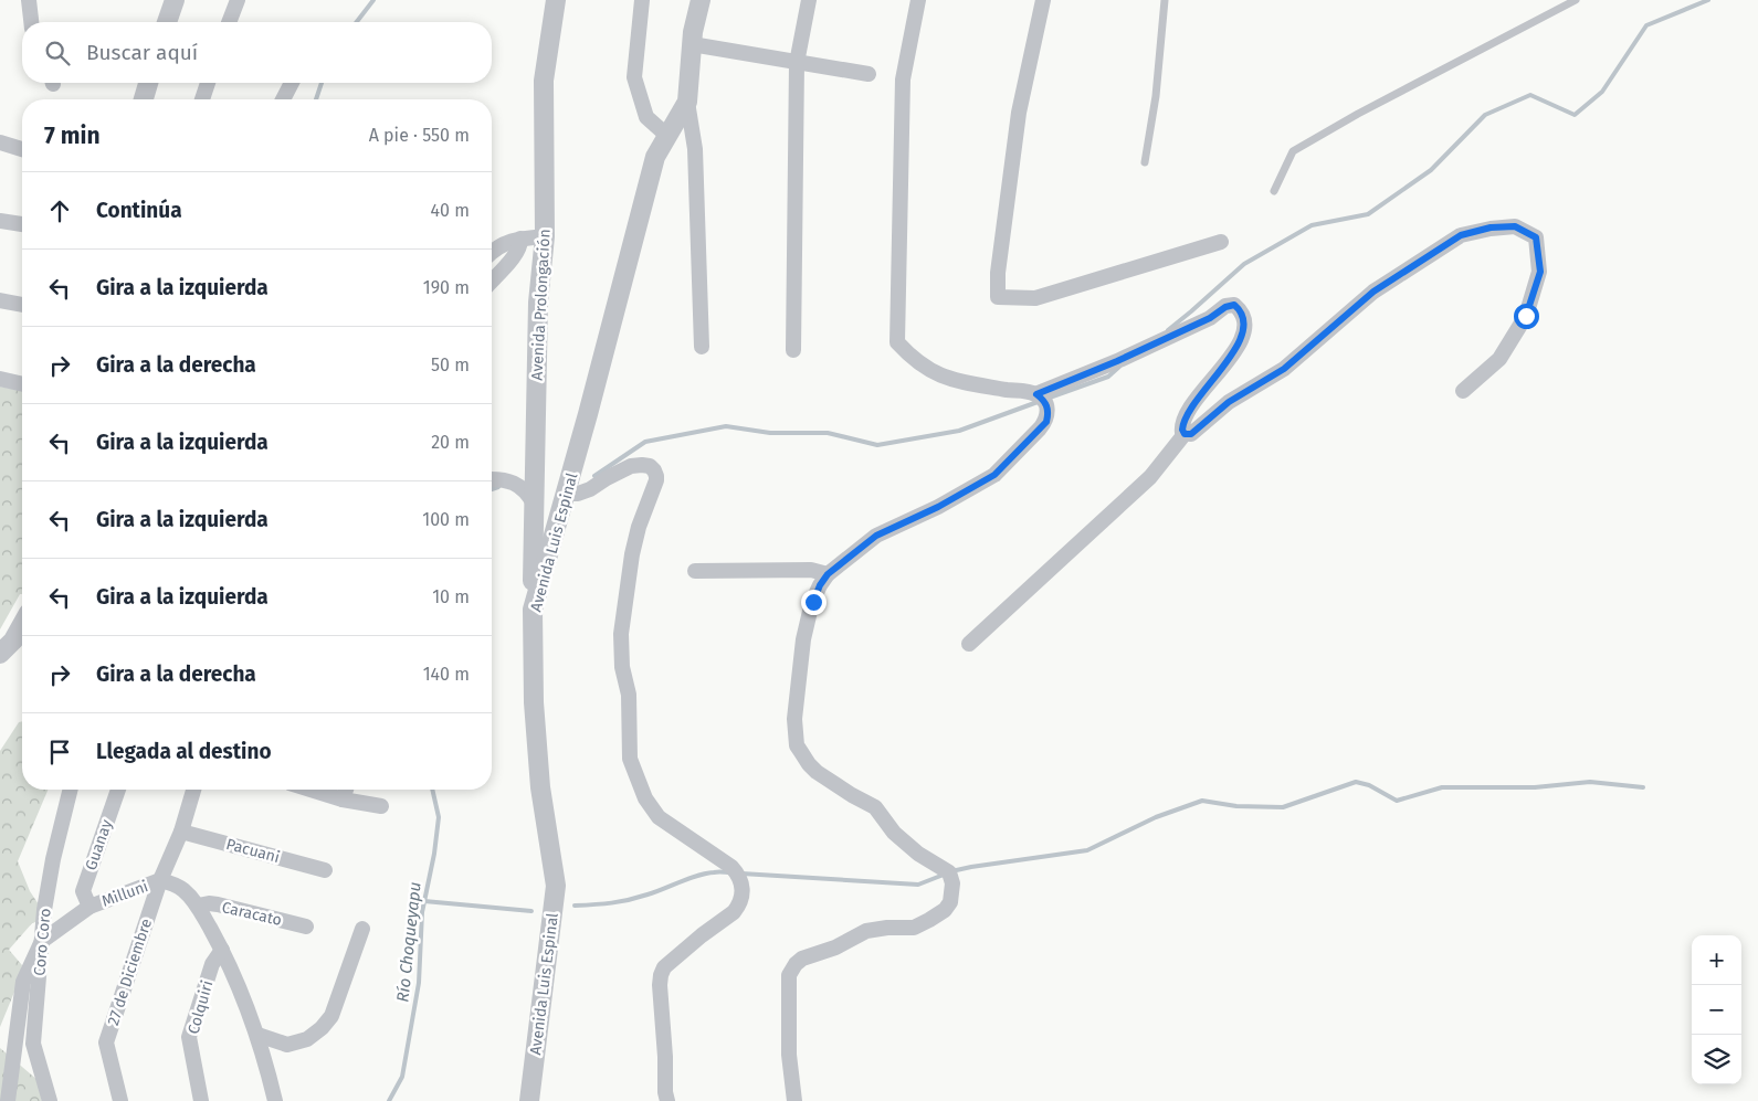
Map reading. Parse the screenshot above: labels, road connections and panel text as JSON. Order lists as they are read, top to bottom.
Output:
{
  "streets": {
    "street": [
      "Avenida Prolongación",
      "Avenida Luis Espinal",
      "Guanay",
      "Pacuani",
      "Milluni",
      "Caracato",
      "Coro Coro",
      "27 de Diciembre",
      "Colquiri"
    ]
  },
  "crossings": [
    ["Avenida Prolongación", "Avenida Luis Espinal"],
    ["Guanay", "Milluni"],
    ["Pacuani", "27 de Diciembre"],
    ["Milluni", "Caracato"],
    ["Milluni", "Coro Coro"],
    ["Milluni", "27 de Diciembre"],
    ["Milluni", "Colquiri"]
  ],
  "water": ["Río Choqueyapu"],
  "page": {
    "search": "Buscar aquí",
    "heading": ["7 min", "A pie · 550 m"],
    "list": [
      ["Continúa", "40 m"],
      ["Gira a la izquierda", "190 m"],
      ["Gira a la derecha", "50 m"],
      ["Gira a la izquierda", "20 m"],
      ["Gira a la izquierda", "100 m"],
      ["Gira a la izquierda", "10 m"],
      ["Gira a la derecha", "140 m"],
      "Llegada al destino"
    ],
    "map_buttons": ["+", "−"]
  }
}
